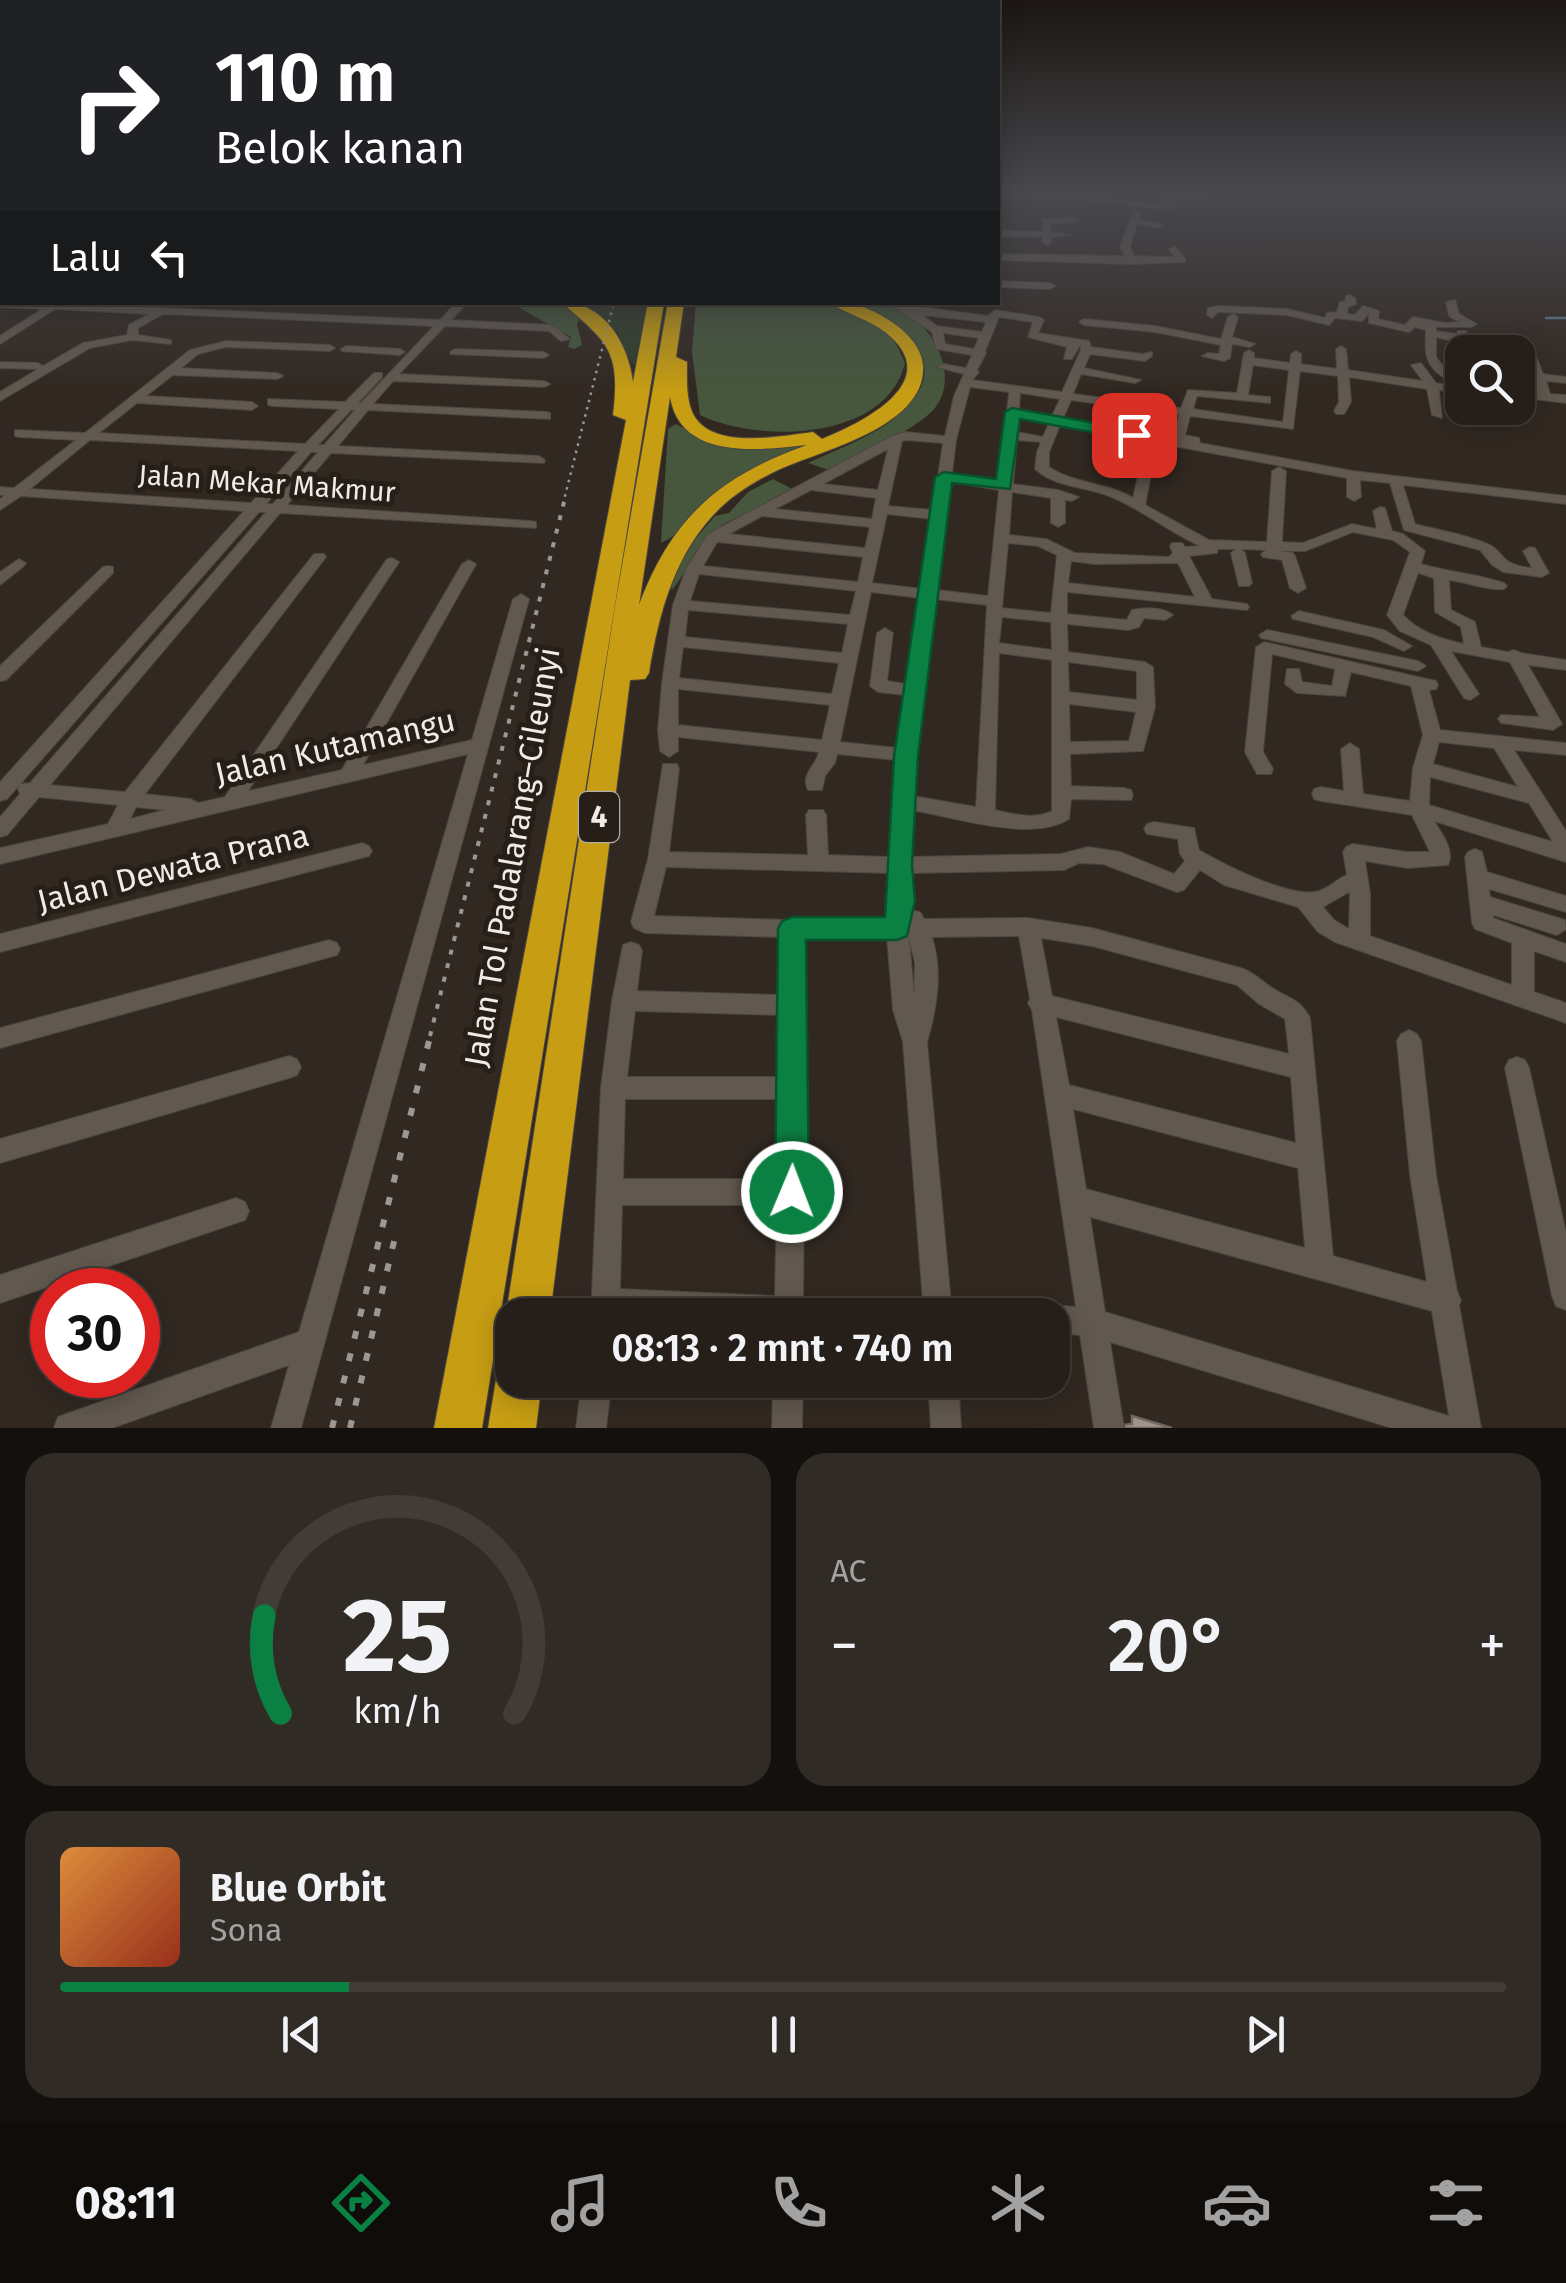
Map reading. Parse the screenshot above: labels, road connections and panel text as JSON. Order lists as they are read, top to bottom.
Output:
{
  "streets": {
    "highway": ["4", "Jalan Tol Padalarang–Cileunyi"],
    "street": ["Jalan Mekar Makmur", "Jalan Kutamangu", "Jalan Dewata Prana"]
  },
  "crossings": [
    ["4", "Jalan Tol Padalarang–Cileunyi"]
  ],
  "page": {
    "turn": ["110 m", "Belok kanan"],
    "then": "Lalu",
    "limit": "30",
    "trip": "08:13 · 2 mnt · 740 m",
    "tile": "AC",
    "heat": ["−", "20°", "+"],
    "song": ["Blue Orbit", "Sona"],
    "tabs": "08:11",
    "gauge": ["25", "km/h"]
  }
}
